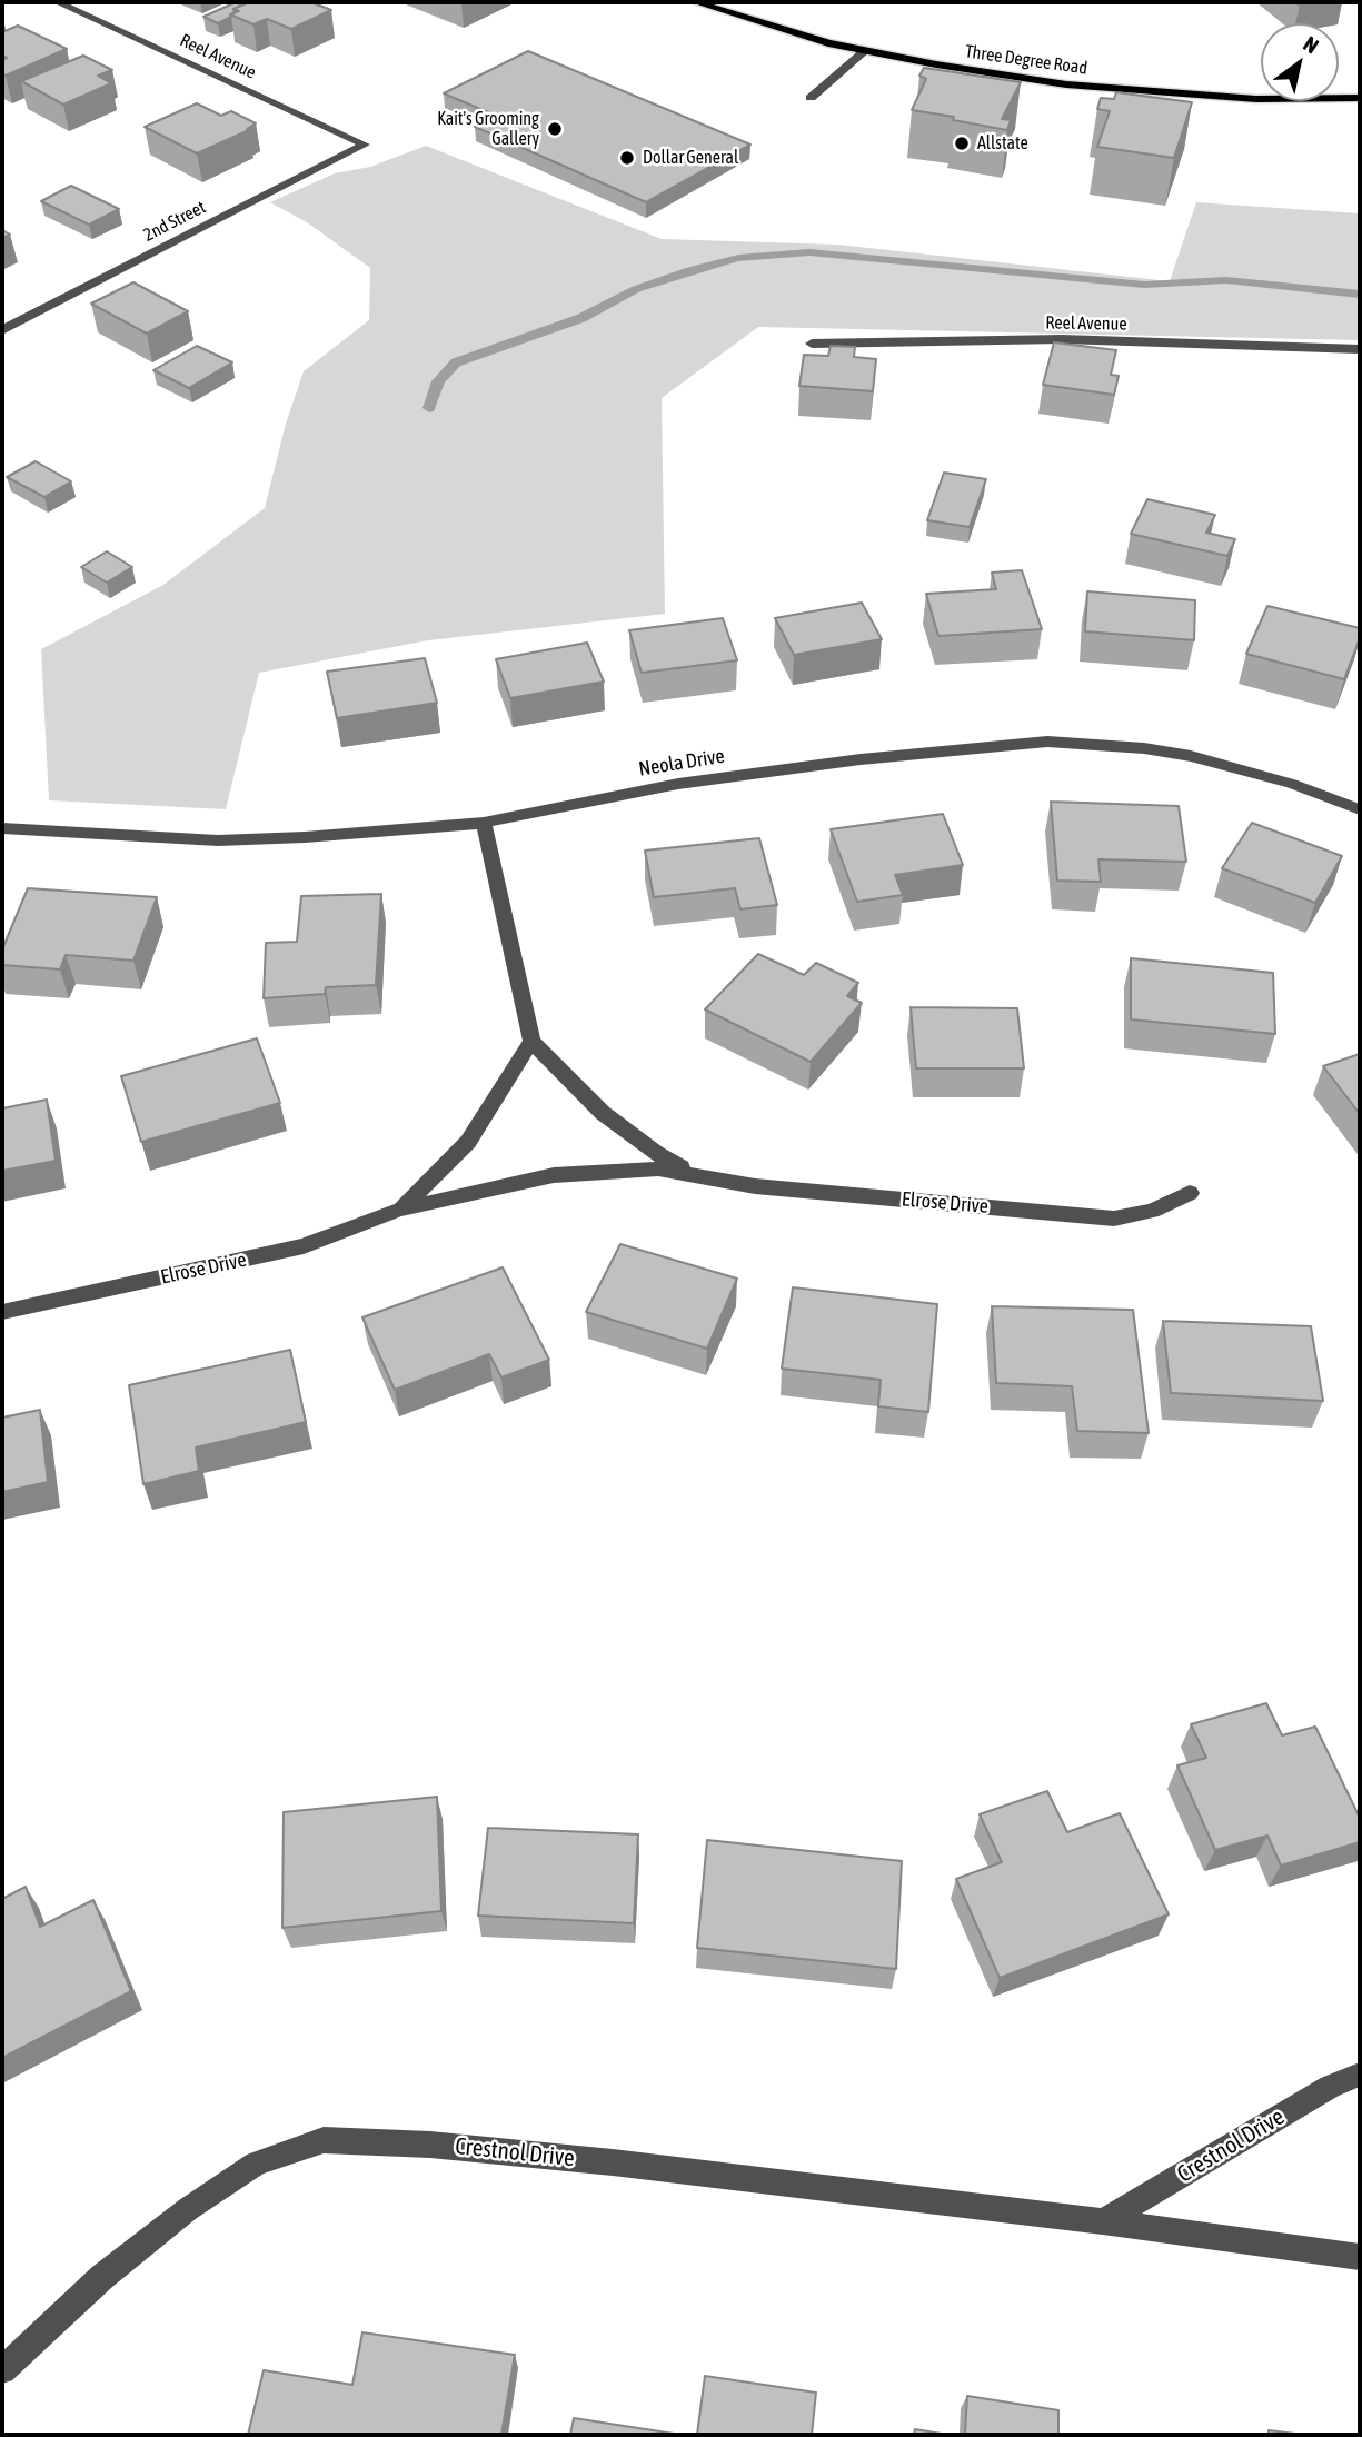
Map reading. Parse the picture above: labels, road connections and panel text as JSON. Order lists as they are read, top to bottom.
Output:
{
  "streets": {
    "main road": ["Three Degree Road"],
    "street": [
      "Reel Avenue",
      "2nd Street",
      "Neola Drive",
      "Elrose Drive",
      "Crestnol Drive"
    ]
  },
  "crossings": [
    ["Reel Avenue", "2nd Street"]
  ],
  "places": ["Kait's Grooming Gallery", "Allstate", "Dollar General"],
  "north": "top right"
}
